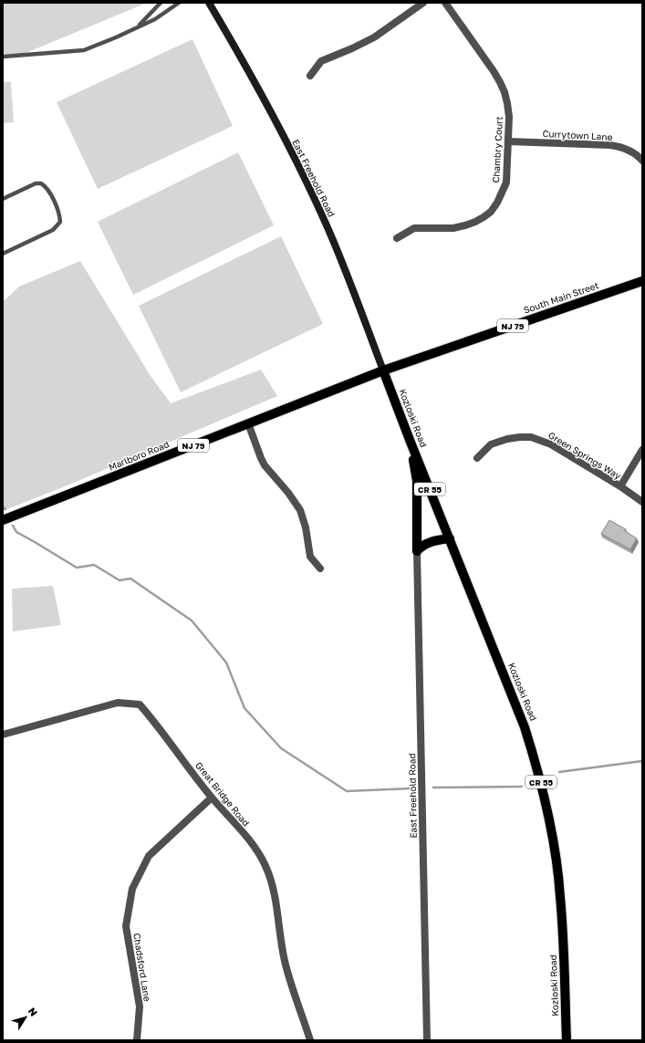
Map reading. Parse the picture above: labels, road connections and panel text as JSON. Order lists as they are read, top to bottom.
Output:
{
  "streets": {
    "main road": [
      "East Freehold Road",
      "South Main Street",
      "NJ 79",
      "Kozloski Road",
      "Marlboro Road",
      "CR 55"
    ],
    "street": [
      "Currytown Lane",
      "Chambry Court",
      "Green Springs Way",
      "Great Bridge Road",
      "Chadsford Lane"
    ]
  },
  "crossings": [
    ["Currytown Lane", "Chambry Court"],
    ["East Freehold Road", "South Main Street"],
    ["East Freehold Road", "Kozloski Road"],
    ["East Freehold Road", "Marlboro Road"],
    ["South Main Street", "Kozloski Road"],
    ["South Main Street", "Marlboro Road"],
    ["Kozloski Road", "Marlboro Road"],
    ["Great Bridge Road", "Chadsford Lane"]
  ],
  "north": "top right"
}
